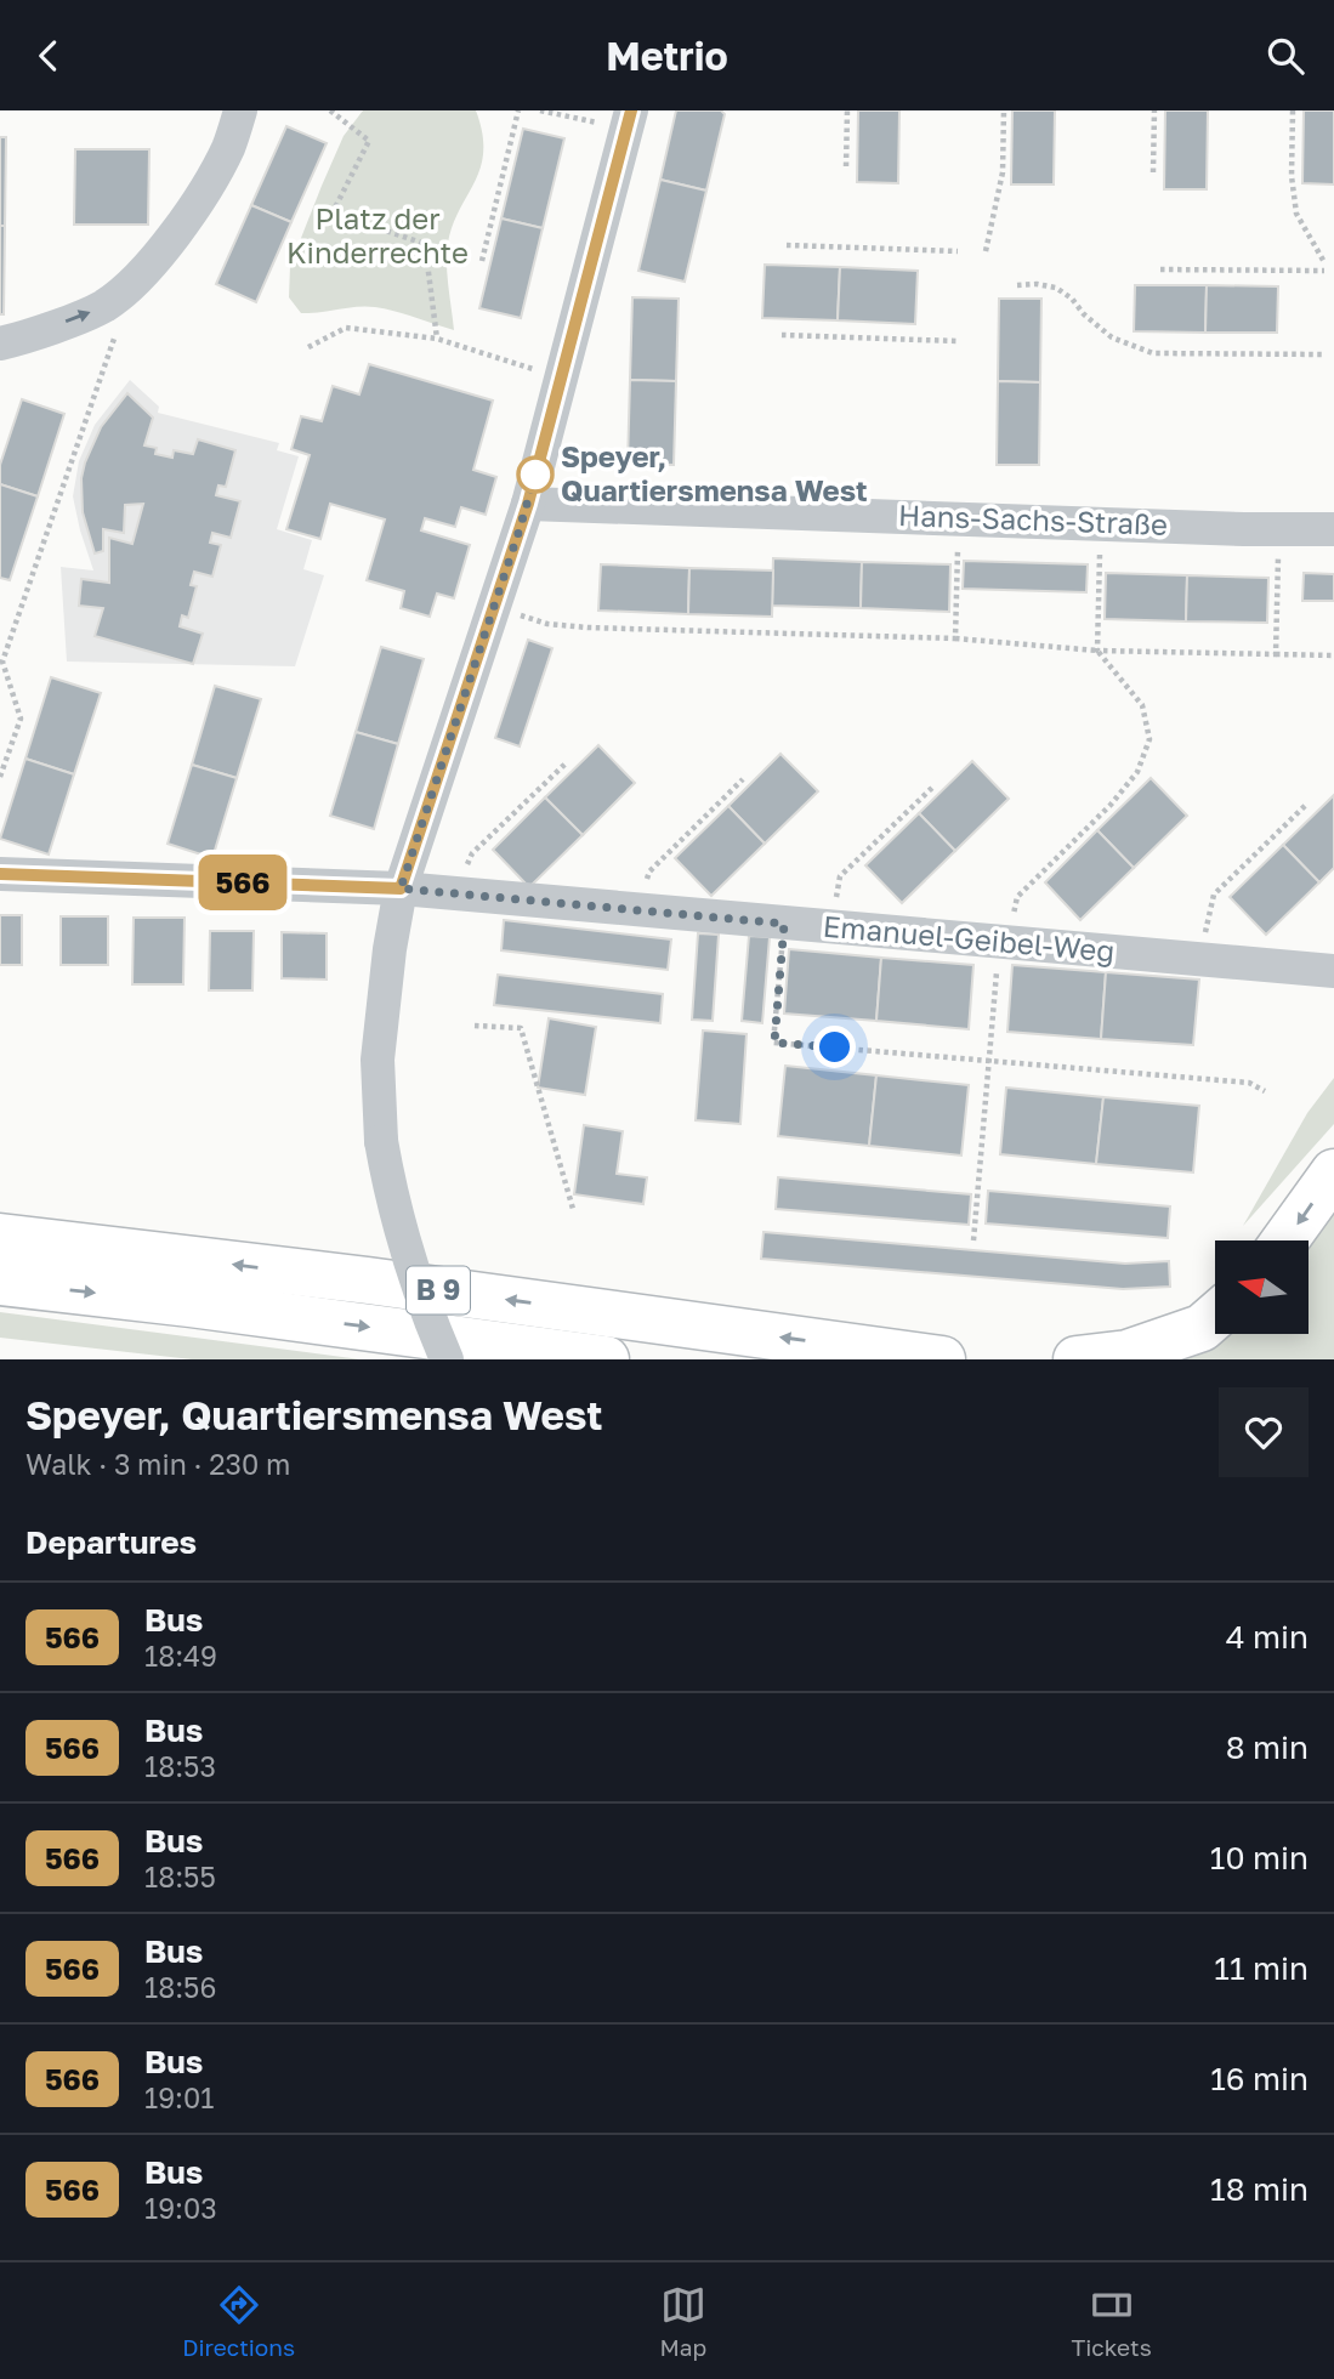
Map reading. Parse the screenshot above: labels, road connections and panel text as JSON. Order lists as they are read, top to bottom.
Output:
{
  "streets": {
    "highway": ["B 9"],
    "street": ["Hans-Sachs-Straße", "Emanuel-Geibel-Weg"]
  },
  "parks": ["Platz der Kinderrechte"],
  "places": ["Speyer, Quartiersmensa West"],
  "lines": ["bus line 566"],
  "north": "left",
  "page": {
    "header": "Metrio",
    "on_map": "566",
    "heading": [
      ["Speyer, Quartiersmensa West", "Walk · 3 min · 230 m"],
      "Departures"
    ],
    "list": [
      {
        "mark": "566",
        "name": "Bus",
        "note": "18:49",
        "value": "4 min"
      },
      {
        "mark": "566",
        "name": "Bus",
        "note": "18:53",
        "value": "8 min"
      },
      {
        "mark": "566",
        "name": "Bus",
        "note": "18:55",
        "value": "10 min"
      },
      {
        "mark": "566",
        "name": "Bus",
        "note": "18:56",
        "value": "11 min"
      },
      {
        "mark": "566",
        "name": "Bus",
        "note": "19:01",
        "value": "16 min"
      },
      {
        "mark": "566",
        "name": "Bus",
        "note": "19:03",
        "value": "18 min"
      }
    ],
    "tabs": ["Directions", "Map", "Tickets"]
  }
}
